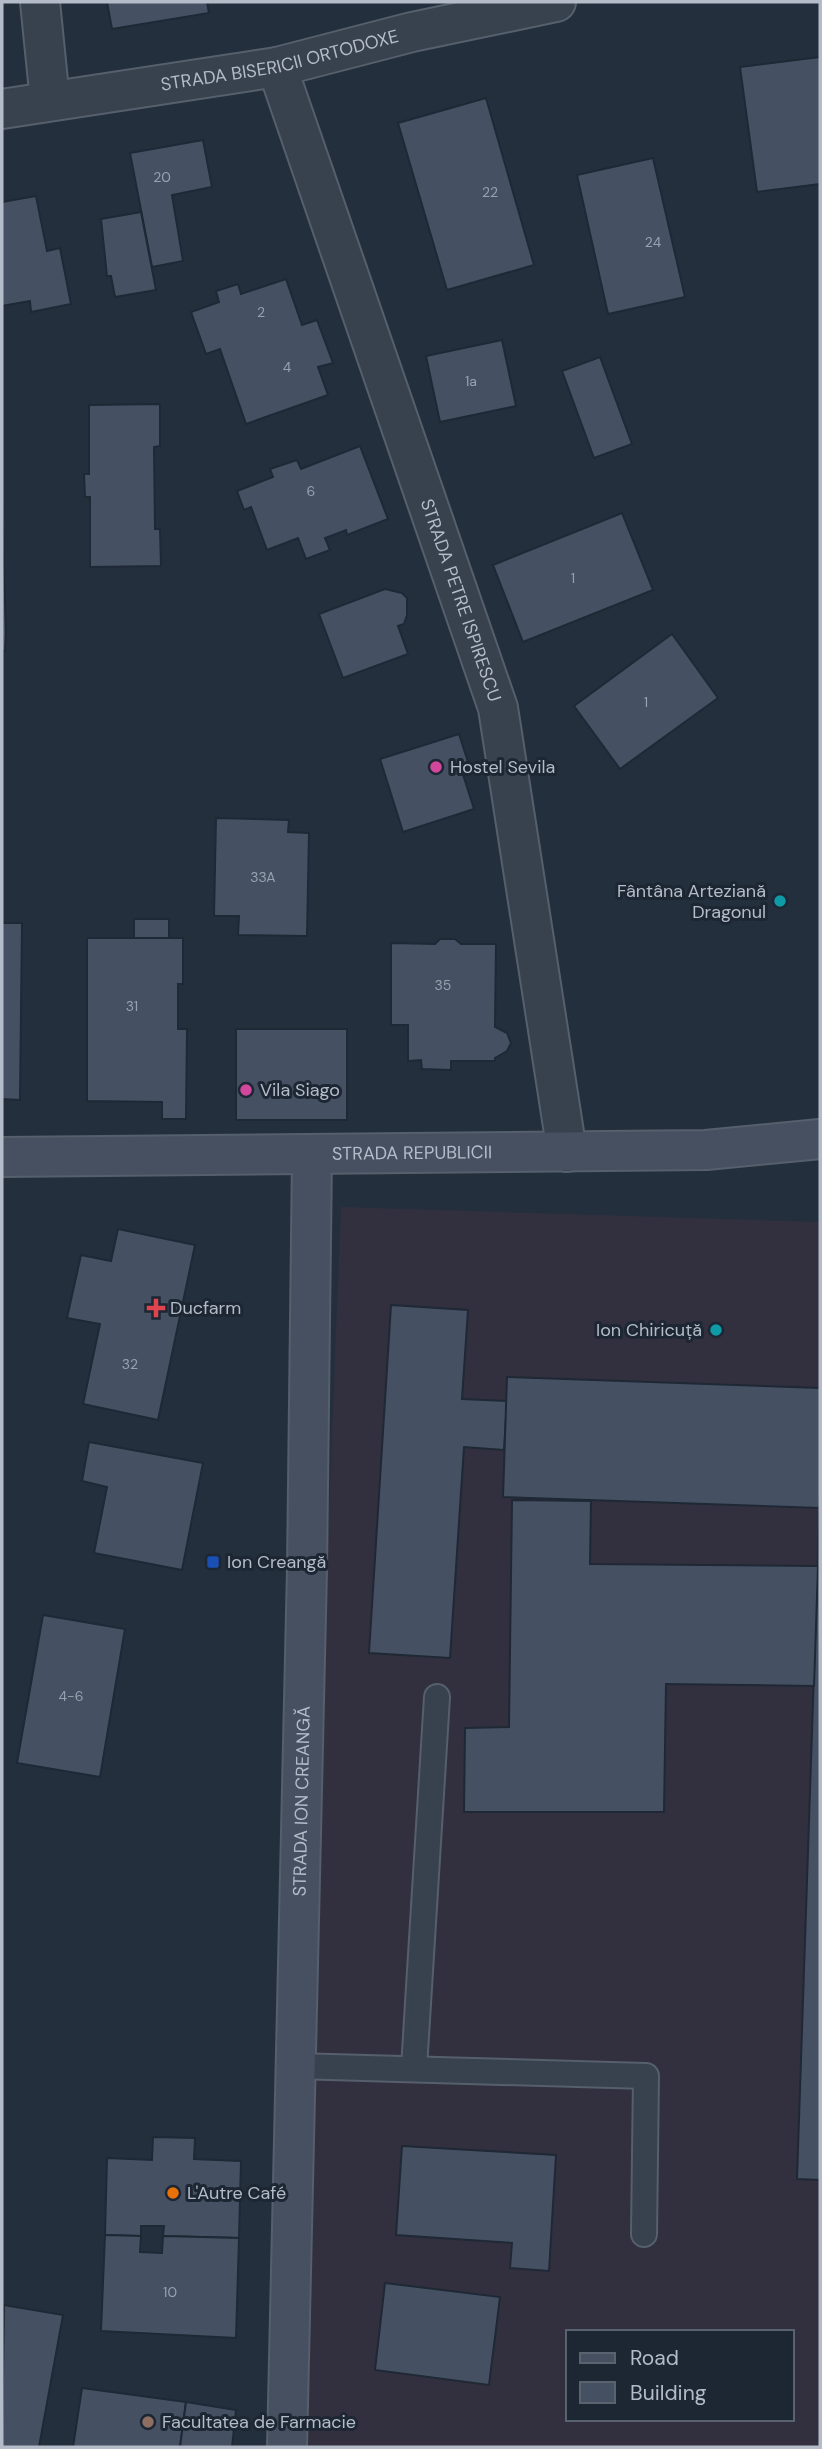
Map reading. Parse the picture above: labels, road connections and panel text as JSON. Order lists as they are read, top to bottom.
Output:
{
  "streets": {
    "street": [
      "STRADA BISERICII ORTODOXE",
      "STRADA PETRE ISPIRESCU",
      "STRADA REPUBLICII",
      "STRADA ION CREANGĂ"
    ]
  },
  "crossings": [
    ["STRADA BISERICII ORTODOXE", "STRADA PETRE ISPIRESCU"],
    ["STRADA PETRE ISPIRESCU", "STRADA REPUBLICII"],
    ["STRADA REPUBLICII", "STRADA ION CREANGĂ"]
  ],
  "places": {
    "other": [
      "Hostel Sevila",
      "Fântâna Arteziană Dragonul",
      "Vila Siago",
      "Ion Chiricuță",
      "L'Autre Café",
      "Facultatea de Farmacie"
    ],
    "health": ["Ducfarm"],
    "transit": ["Ion Creangă"]
  },
  "house_numbers": [
    "20",
    "22",
    "24",
    "2",
    "4",
    "1a",
    "6",
    "1",
    "1",
    "33A",
    "35",
    "31",
    "32",
    "4-6",
    "10"
  ],
  "legend": ["Road", "Building"]
}
